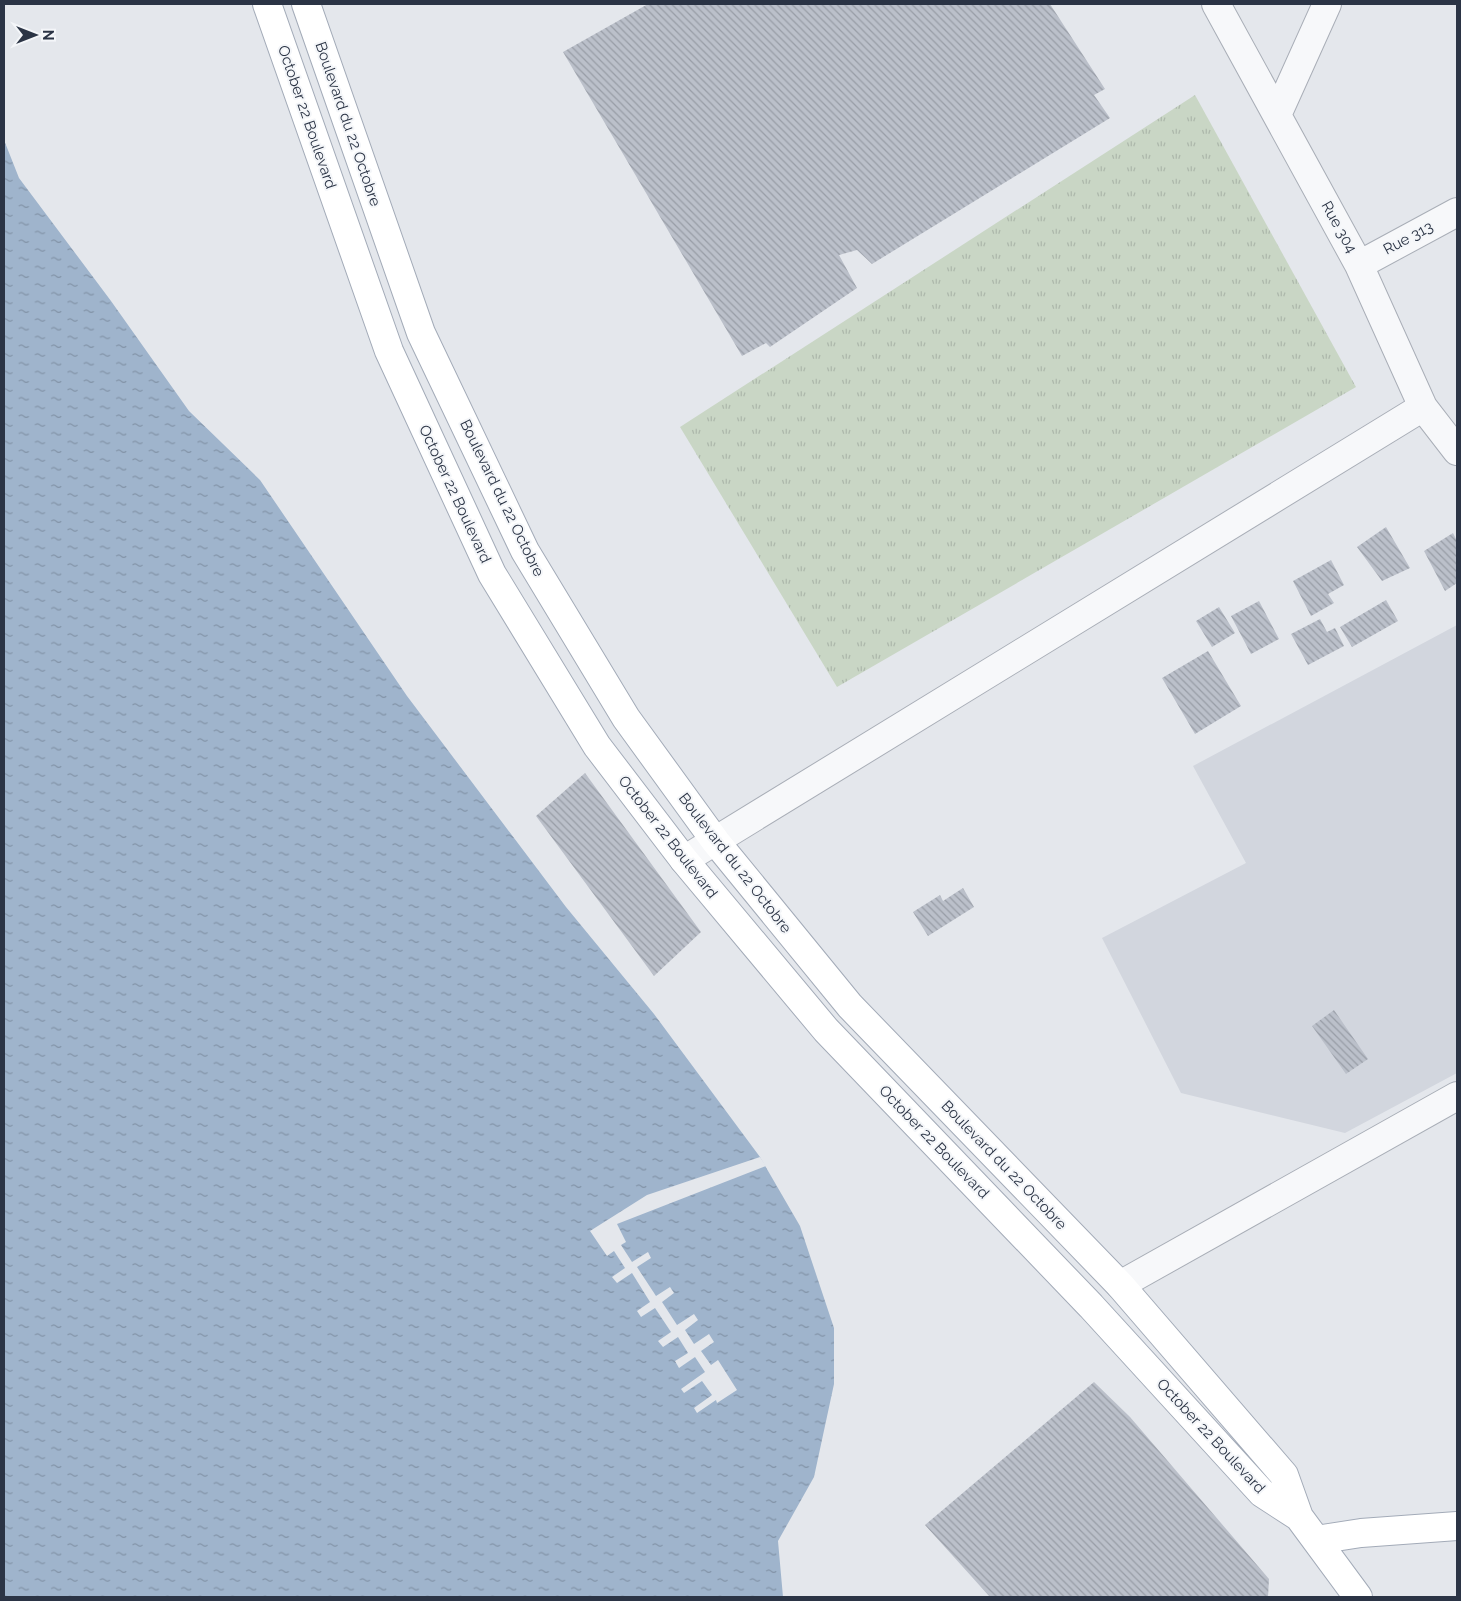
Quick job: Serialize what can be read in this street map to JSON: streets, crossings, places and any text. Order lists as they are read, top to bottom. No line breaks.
{"streets":{"main road":["October 22 Boulevard","Boulevard du 22 Octobre"],"street":["Rue 304","Rue 313"]},"crossings":[["October 22 Boulevard","Boulevard du 22 Octobre"],["Rue 304","Rue 313"]],"north":"right"}
